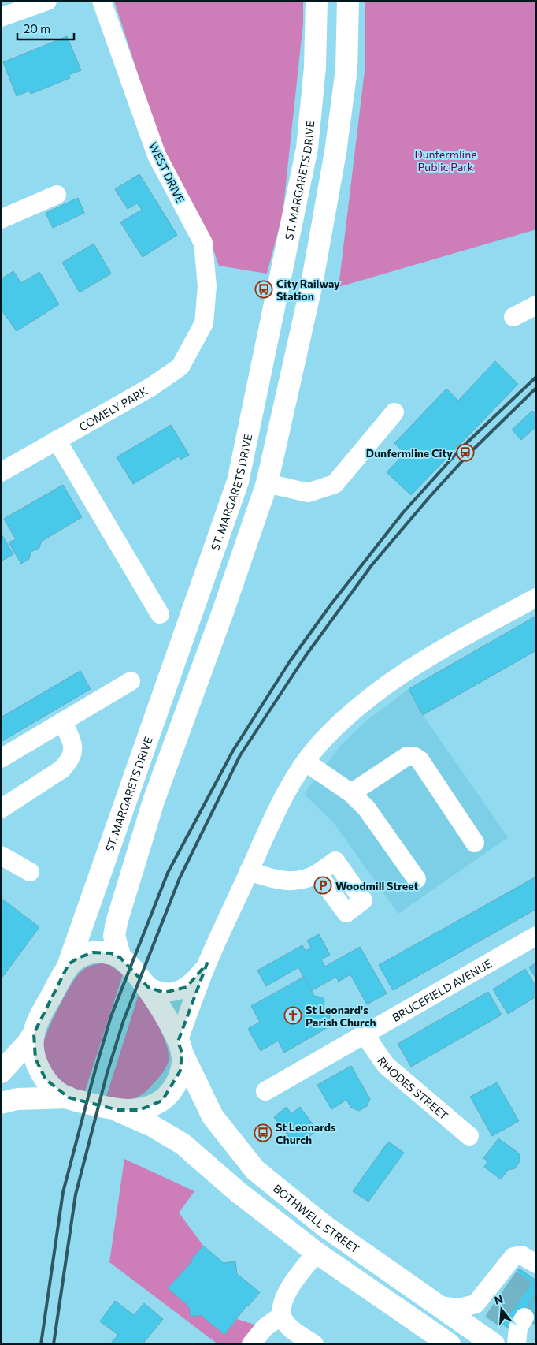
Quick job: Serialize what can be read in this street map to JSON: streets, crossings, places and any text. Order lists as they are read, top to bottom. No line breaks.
{"streets":{"main road":["ST. MARGARETS DRIVE","BOTHWELL STREET"],"street":["WEST DRIVE","COMELY PARK","BRUCEFIELD AVENUE","RHODES STREET"]},"crossings":[["WEST DRIVE","COMELY PARK"],["BRUCEFIELD AVENUE","RHODES STREET"]],"parks":["Dunfermline Public Park"],"places":{"bus stop":["City Railway Station","St Leonards Church"],"station":["Dunfermline City"],"parking":["Woodmill Street"],"church":["St Leonard's Parish Church"]},"scale_bar":"20 m","north":"top"}
